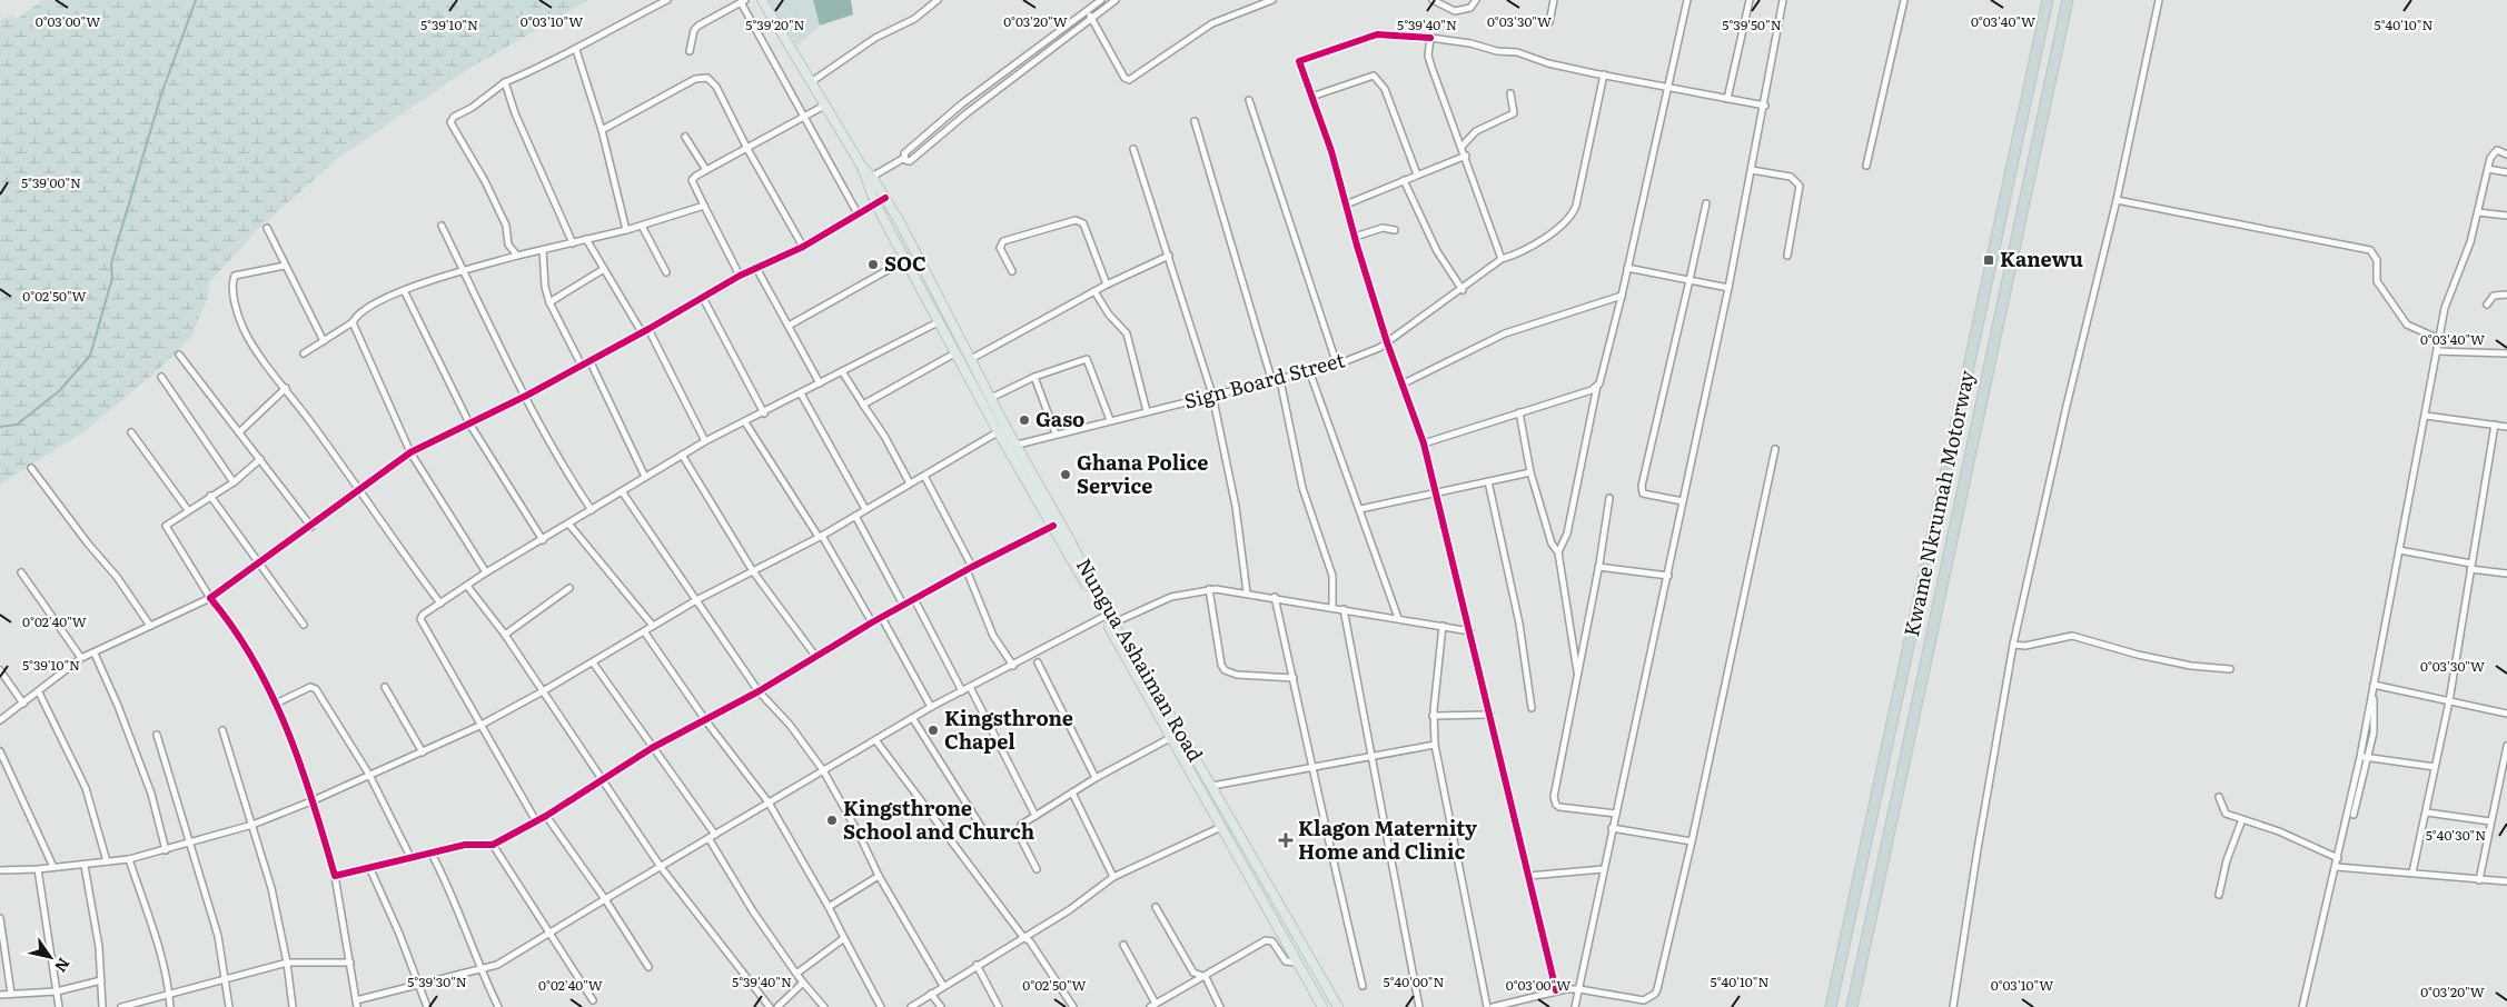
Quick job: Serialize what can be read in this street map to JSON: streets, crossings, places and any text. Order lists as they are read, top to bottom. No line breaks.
{"streets":{"highway":["Kwame Nkrumah Motorway"],"main road":["Nungua Ashaiman Road"],"street":["Sign Board Street"]},"crossings":[["Sign Board Street","Nungua Ashaiman Road"]],"places":{"transit":["Kanewu"],"other":["SOC","Gaso","Ghana Police Service","Kingsthrone Chapel","Kingsthrone School and Church"],"health":["Klagon Maternity Home and Clinic"]},"north":"bottom right","coordinates":["0°03'00\"W","0°03'10\"W","0°03'30\"W","0°03'20\"W","0°03'40\"W","5°39'10\"N","5°39'20\"N","5°39'40\"N","5°39'50\"N","5°40'10\"N","5°39'00\"N","0°02'50\"W","0°02'40\"W","5°40'30\"N","5°39'30\"N","5°40'00\"N"]}
